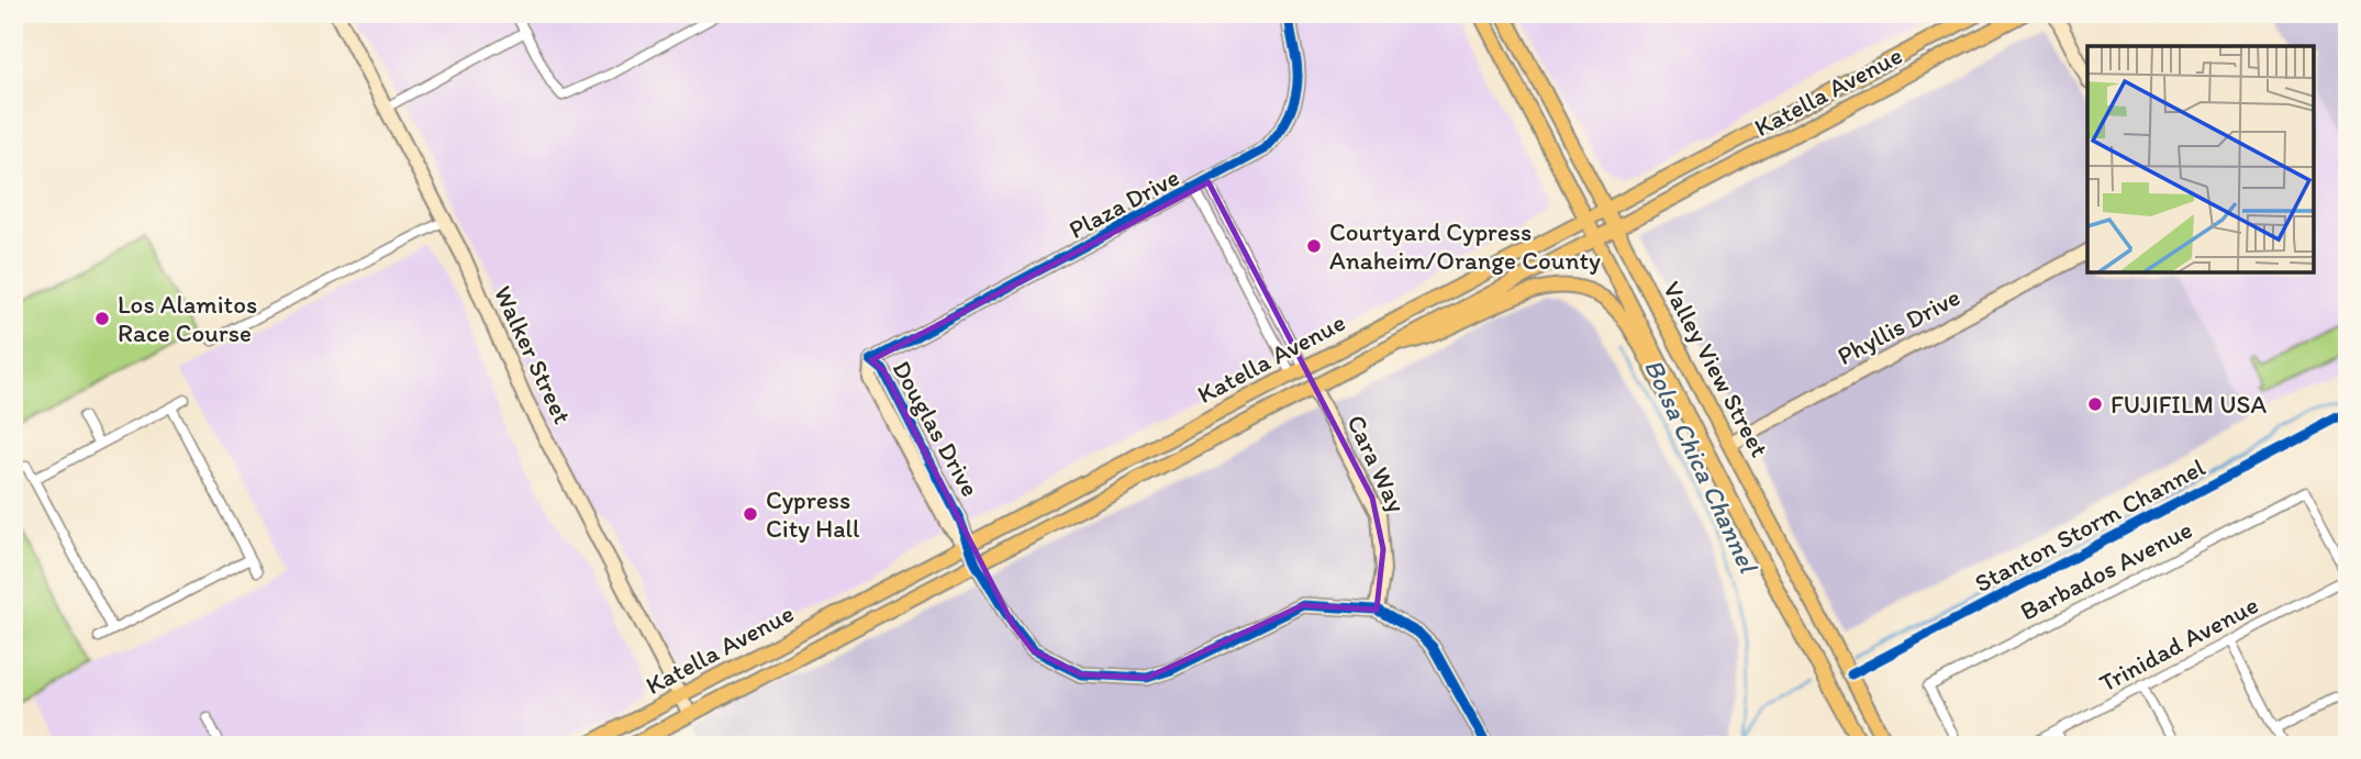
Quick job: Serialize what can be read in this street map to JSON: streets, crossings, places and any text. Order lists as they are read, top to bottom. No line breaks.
{"streets":{"main road":["Katella Avenue","Valley View Street"],"street":["Plaza Drive","Phyllis Drive","Walker Street","Douglas Drive","Cara Way","Barbados Avenue","Trinidad Avenue"],"cycle path":["Stanton Storm Channel"]},"crossings":[["Katella Avenue","Walker Street"],["Katella Avenue","Valley View Street"],["Katella Avenue","Douglas Drive"],["Katella Avenue","Cara Way"],["Plaza Drive","Douglas Drive"],["Phyllis Drive","Valley View Street"],["Douglas Drive","Cara Way"],["Barbados Avenue","Trinidad Avenue"]],"water":["Bolsa Chica Channel"],"places":["Courtyard Cypress Anaheim/Orange County","Los Alamitos Race Course","FUJIFILM USA","Cypress City Hall"]}
